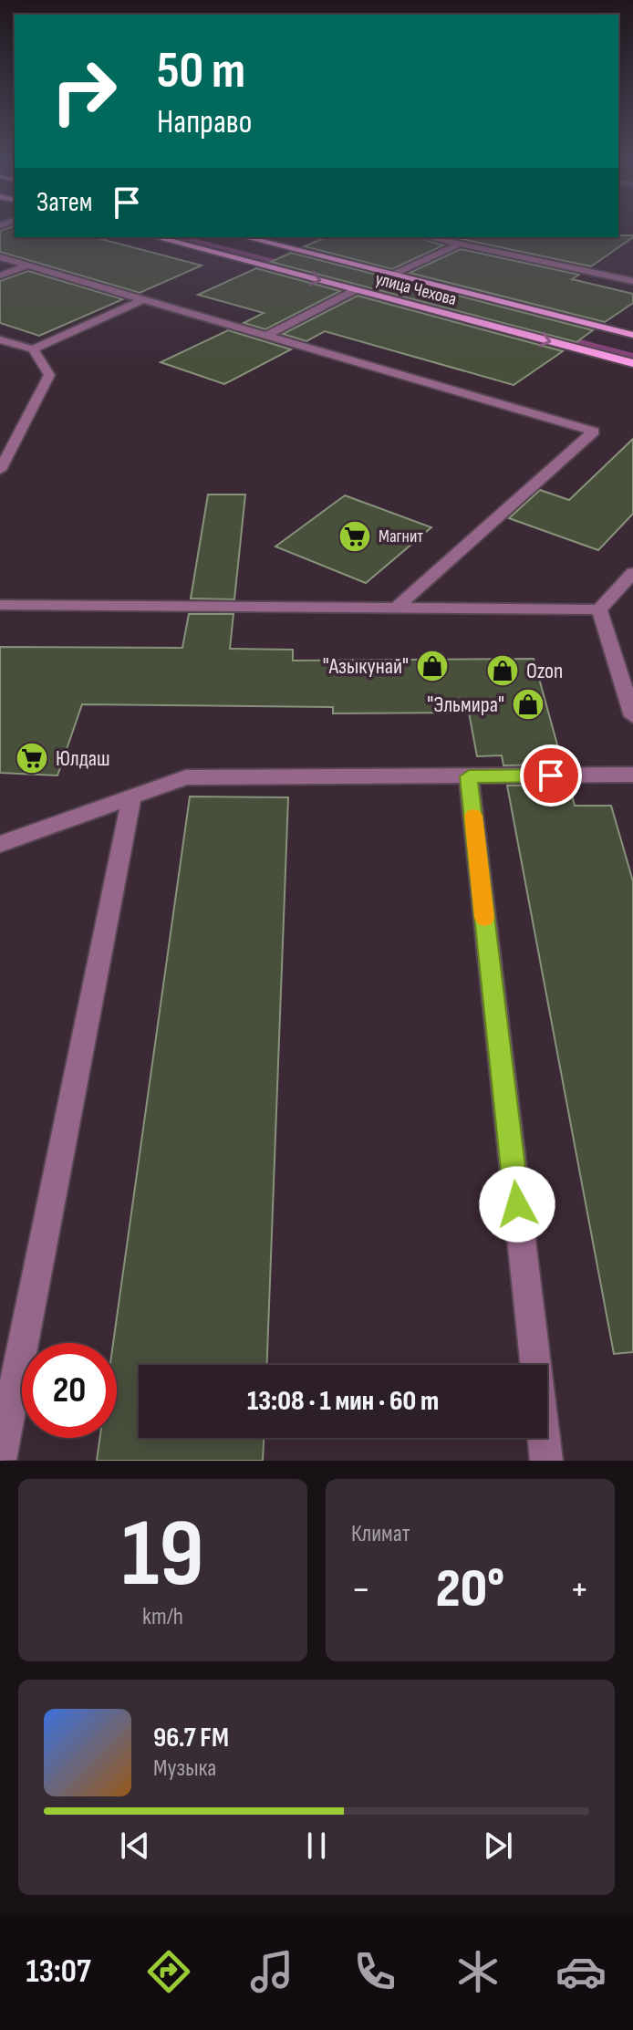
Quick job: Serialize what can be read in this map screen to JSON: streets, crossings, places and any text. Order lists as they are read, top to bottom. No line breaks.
{"streets":{"main road":["улица Чехова"]},"places":{"supermarket":["Магнит","Юлдаш"],"shop":["\"Азыкунай\"","Ozon","\"Эльмира\""]},"page":{"turn":["50 m","Направо"],"then":"Затем","limit":"20","trip":"13:08 · 1 мин · 60 m","tile":[["19","km/h"],"Климат"],"heat":["−","20°","+"],"song":["96.7 FM","Музыка"],"tabs":"13:07"}}
